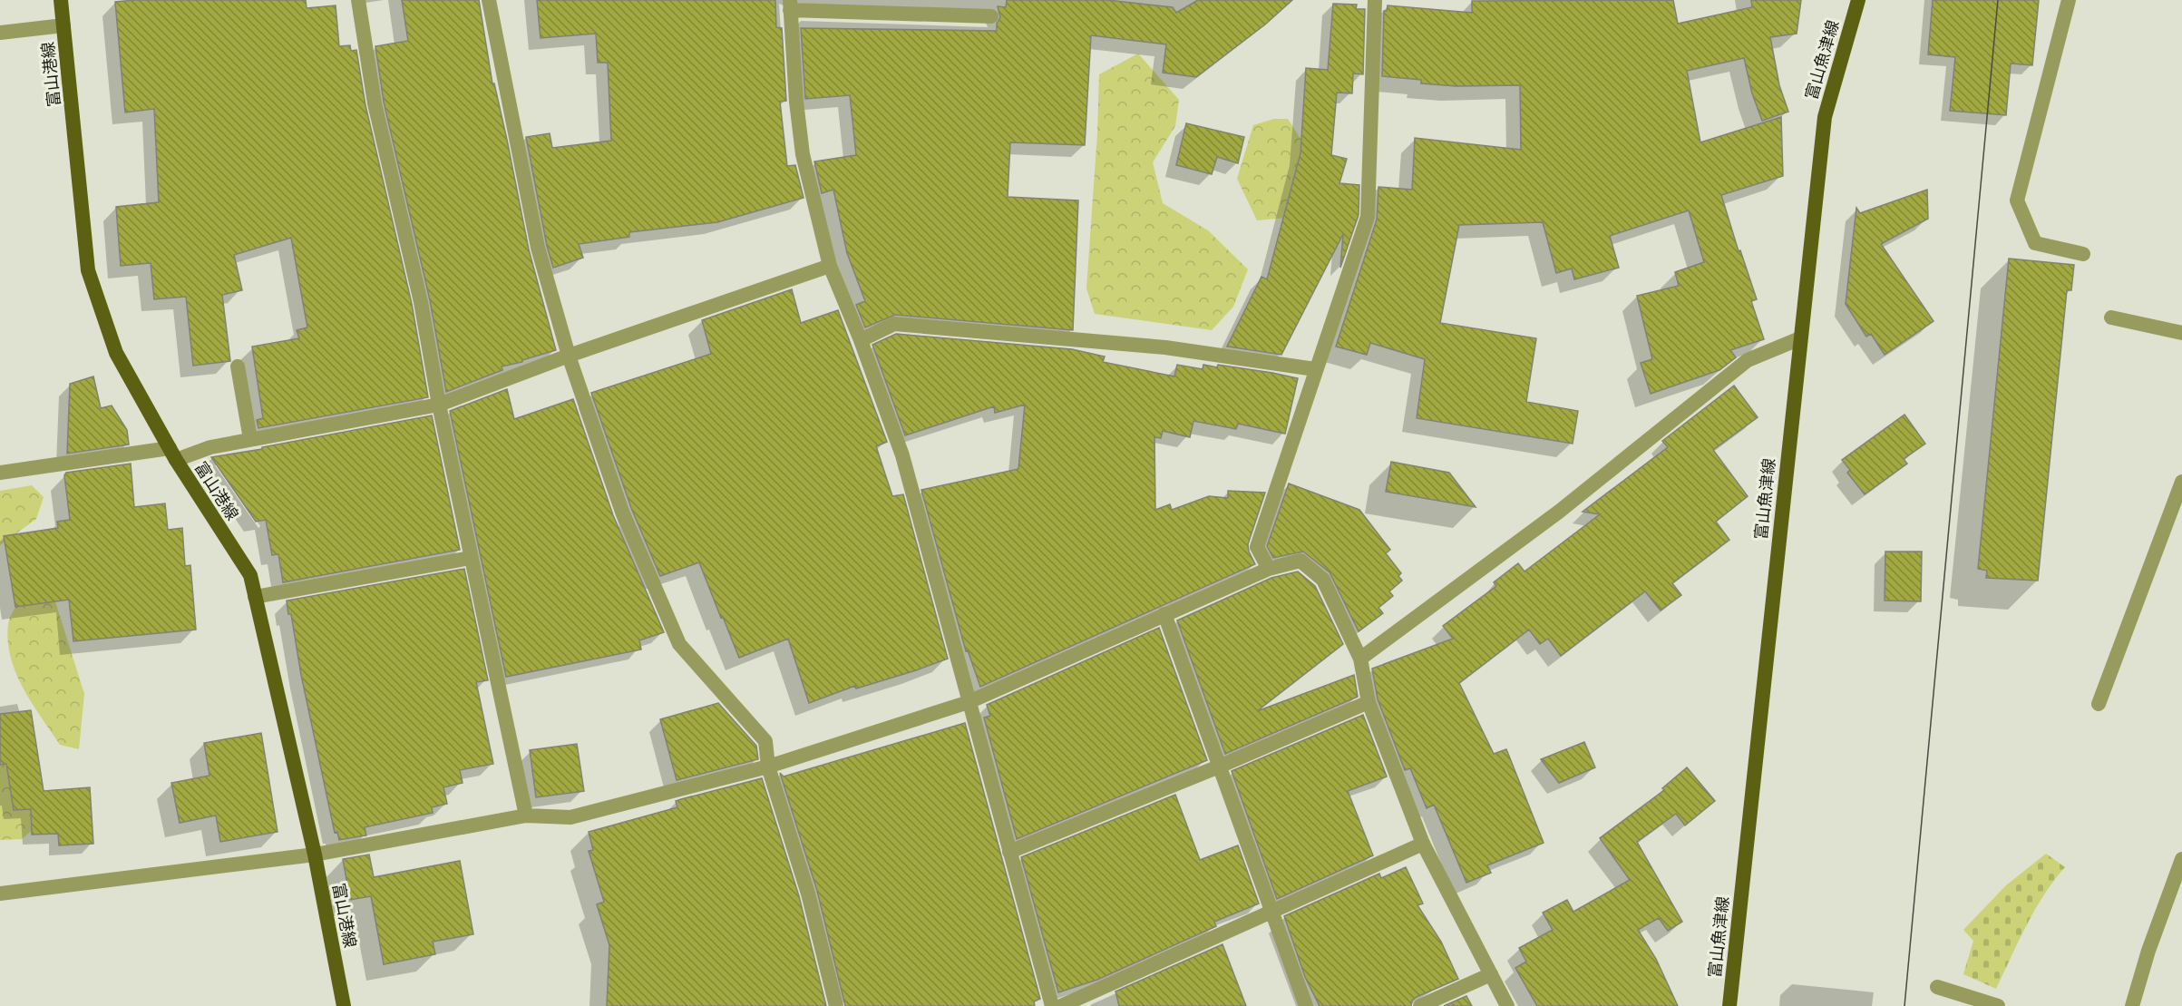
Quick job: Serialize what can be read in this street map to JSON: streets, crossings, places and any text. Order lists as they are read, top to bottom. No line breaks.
{"streets":{"main road":["富山魚津線","富山港線"]}}
